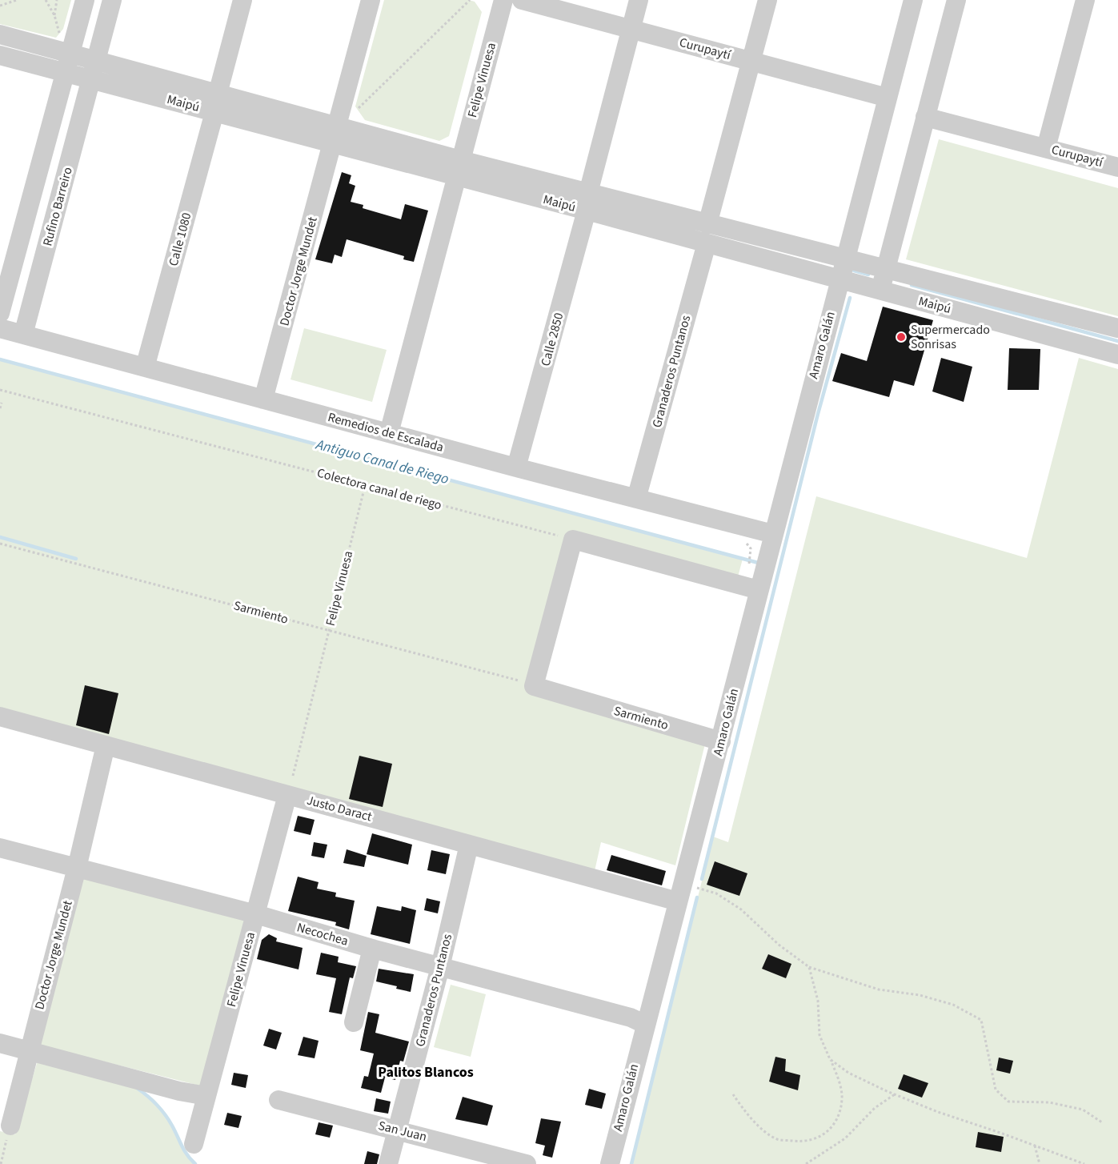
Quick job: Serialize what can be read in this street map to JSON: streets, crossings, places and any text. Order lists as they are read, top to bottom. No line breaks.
{"streets":{"street":["Curupaytí","Felipe Vinuesa","Maipú","Rufino Barreiro","Calle 1080","Doctor Jorge Mundet","Calle 2850","Amaro Galán","Granaderos Puntanos","Remedios de Escalada","Sarmiento","Justo Daract","Necochea","San Juan"],"path":["Colectora canal de riego"]},"crossings":[["Curupaytí","Calle 2850"],["Felipe Vinuesa","Maipú"],["Felipe Vinuesa","Remedios de Escalada"],["Felipe Vinuesa","Colectora canal de riego"],["Felipe Vinuesa","Sarmiento"],["Felipe Vinuesa","Justo Daract"],["Felipe Vinuesa","Necochea"],["Maipú","Rufino Barreiro"],["Maipú","Calle 1080"],["Maipú","Doctor Jorge Mundet"],["Maipú","Calle 2850"],["Maipú","Amaro Galán"],["Maipú","Granaderos Puntanos"],["Rufino Barreiro","Remedios de Escalada"],["Calle 1080","Remedios de Escalada"],["Doctor Jorge Mundet","Remedios de Escalada"],["Doctor Jorge Mundet","Justo Daract"],["Doctor Jorge Mundet","Necochea"],["Calle 2850","Remedios de Escalada"],["Amaro Galán","Remedios de Escalada"],["Amaro Galán","Sarmiento"],["Amaro Galán","Justo Daract"],["Amaro Galán","Necochea"],["Granaderos Puntanos","Remedios de Escalada"],["Granaderos Puntanos","Justo Daract"],["Granaderos Puntanos","Necochea"],["Granaderos Puntanos","San Juan"]],"districts":["Palitos Blancos"],"water":["Antiguo Canal de Riego"],"places":["Supermercado Sonrisas"]}
